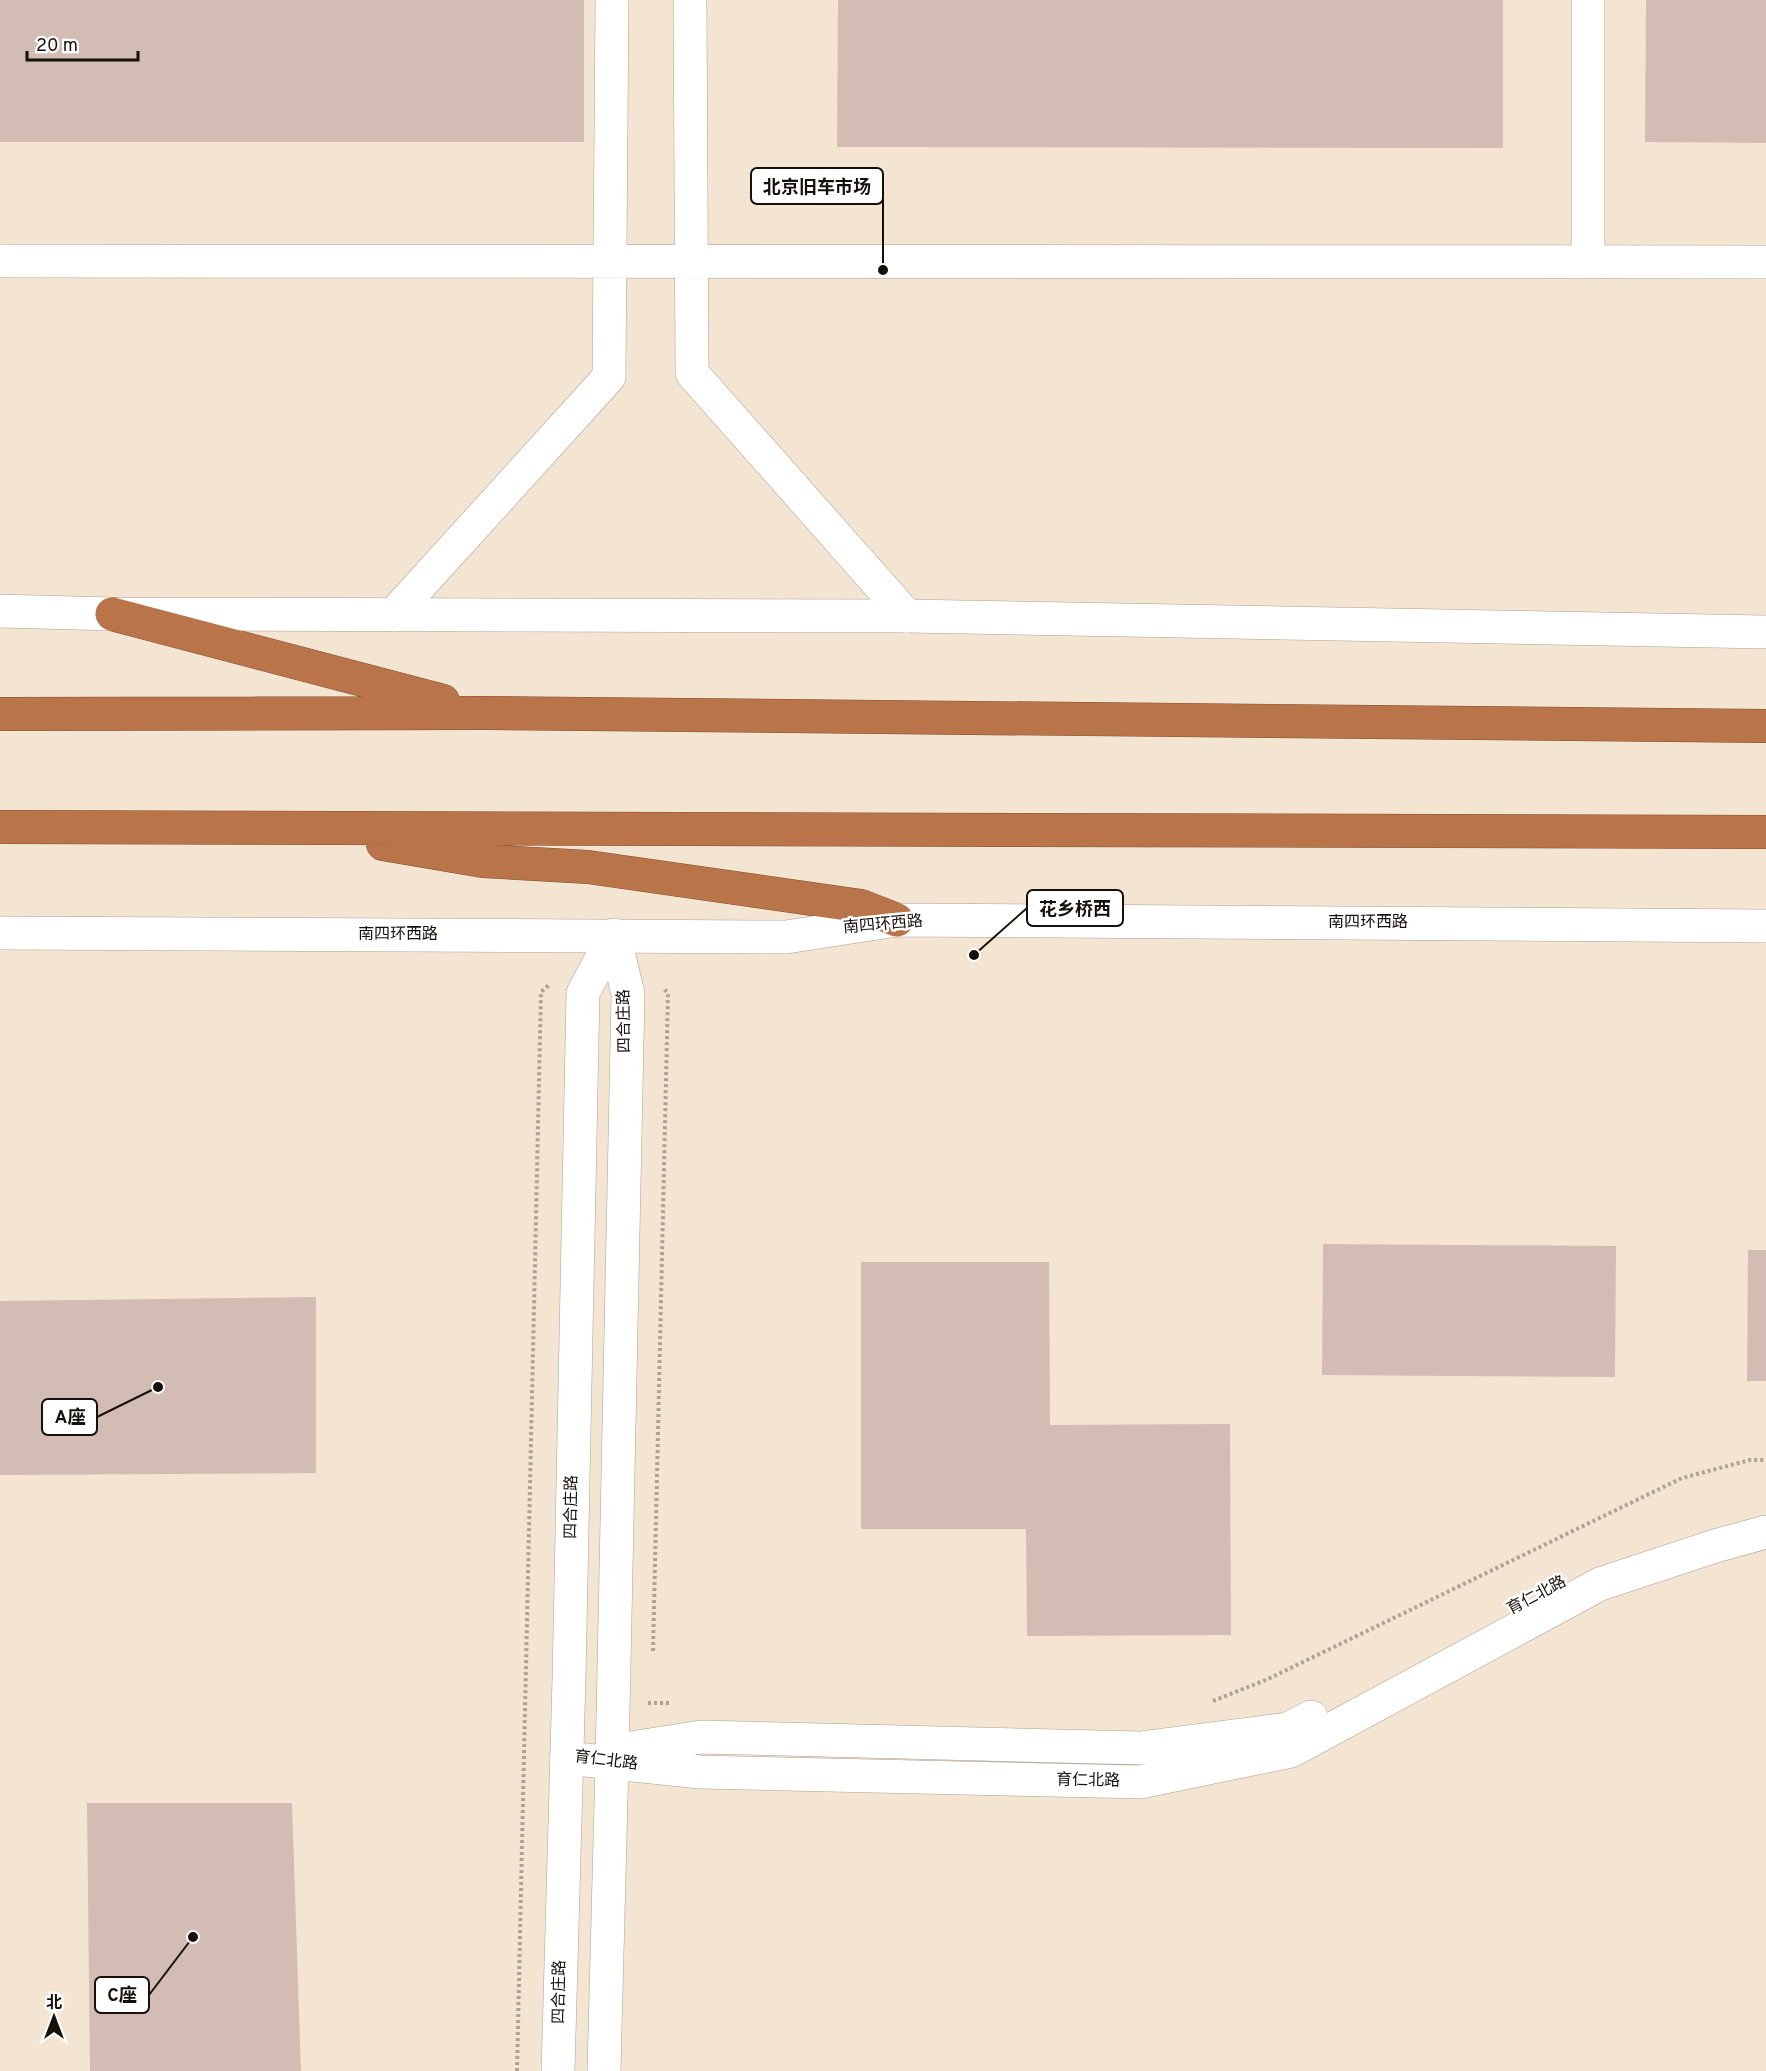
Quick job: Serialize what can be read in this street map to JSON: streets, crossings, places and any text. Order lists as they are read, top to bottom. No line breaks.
{"streets":{"street":["南四环西路","四合庄路","育仁北路"]},"crossings":[["南四环西路","四合庄路"],["四合庄路","育仁北路"]],"places":["北京旧车市场","花乡桥西","A座","C座"],"scale_bar":"20 m","north":"top"}
